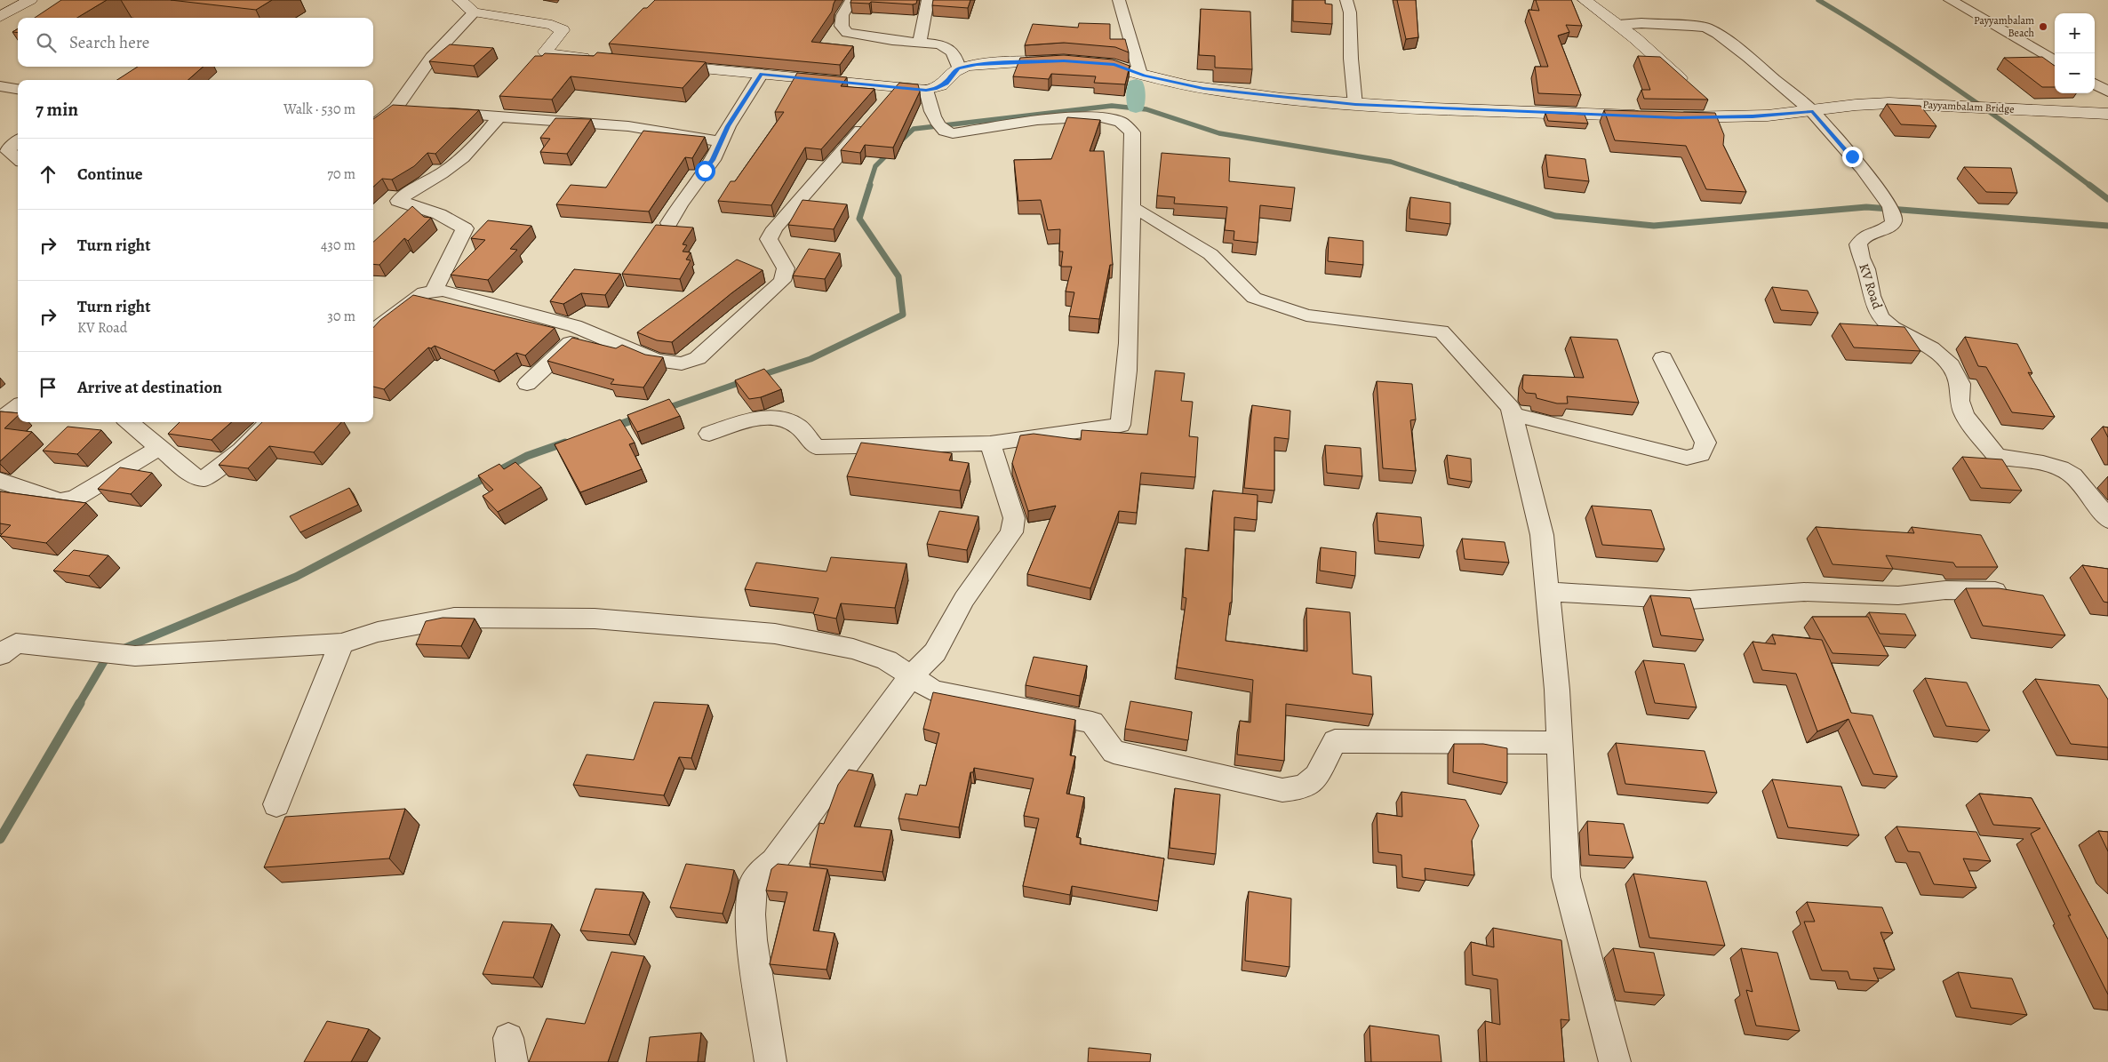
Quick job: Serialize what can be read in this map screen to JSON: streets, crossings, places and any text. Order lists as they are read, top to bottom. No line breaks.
{"streets":{"street":["Payyambalam Bridge","KV Road"]},"crossings":[["Payyambalam Bridge","KV Road"]],"places":["Payyambalam Beach"],"page":{"map_buttons":["+","−"],"search":"Search here","heading":["7 min","Walk · 530 m"],"list":[["Continue","70 m"],["Turn right","430 m"],["Turn right","KV Road","30 m"],"Arrive at destination"]}}
